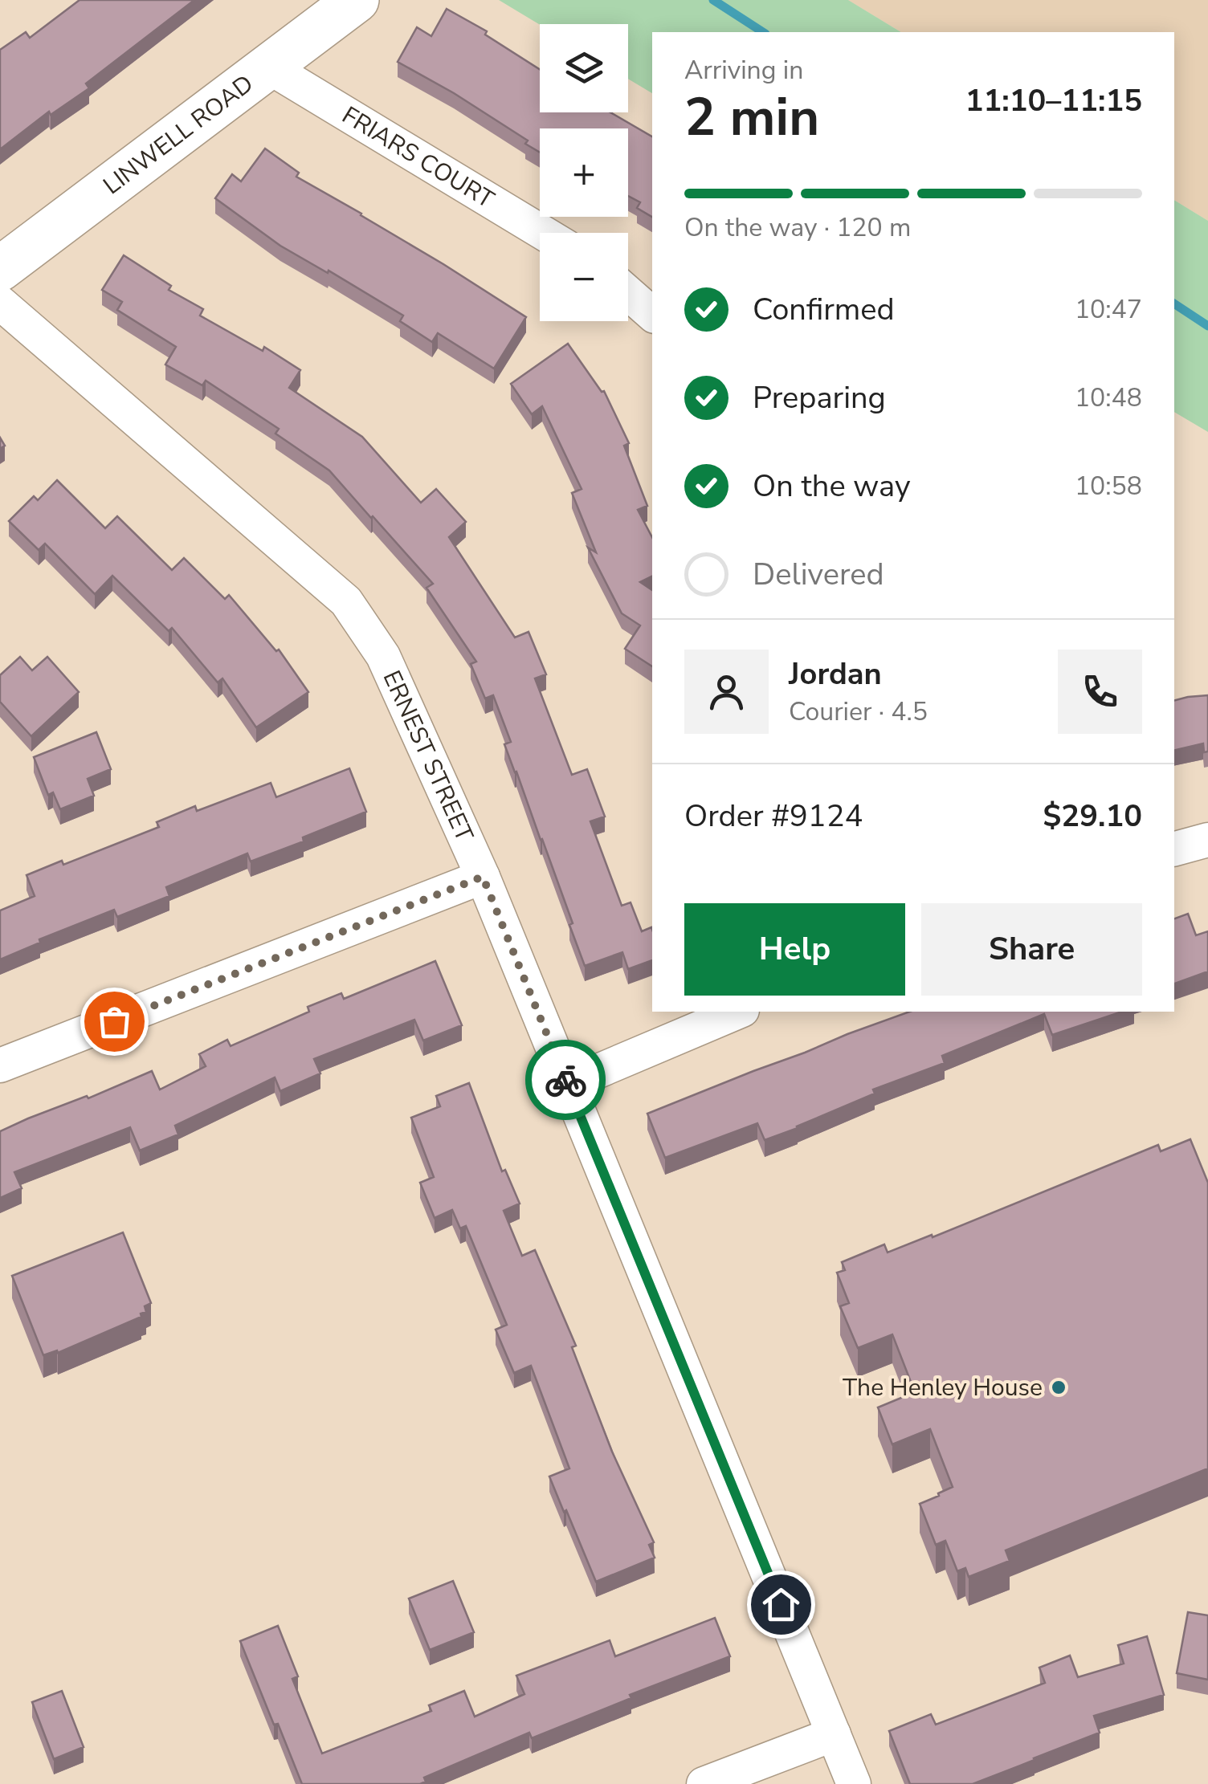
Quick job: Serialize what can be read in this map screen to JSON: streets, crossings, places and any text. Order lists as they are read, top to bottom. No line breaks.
{"streets":{"main road":["LINWELL ROAD"],"street":["FRIARS COURT","ERNEST STREET"]},"crossings":[["LINWELL ROAD","FRIARS COURT"]],"places":["The Henley House"],"page":{"map_buttons":["+","−"],"heading":["2 min","Arriving in","11:10–11:15"],"panel":["Jordan","Courier · 4.5","Order #9124","$29.10"],"bar":"On the way · 120 m","list":[["Confirmed","10:47"],["Preparing","10:48"],["On the way","10:58"],"Delivered"],"buttons":["Help","Share"]}}
